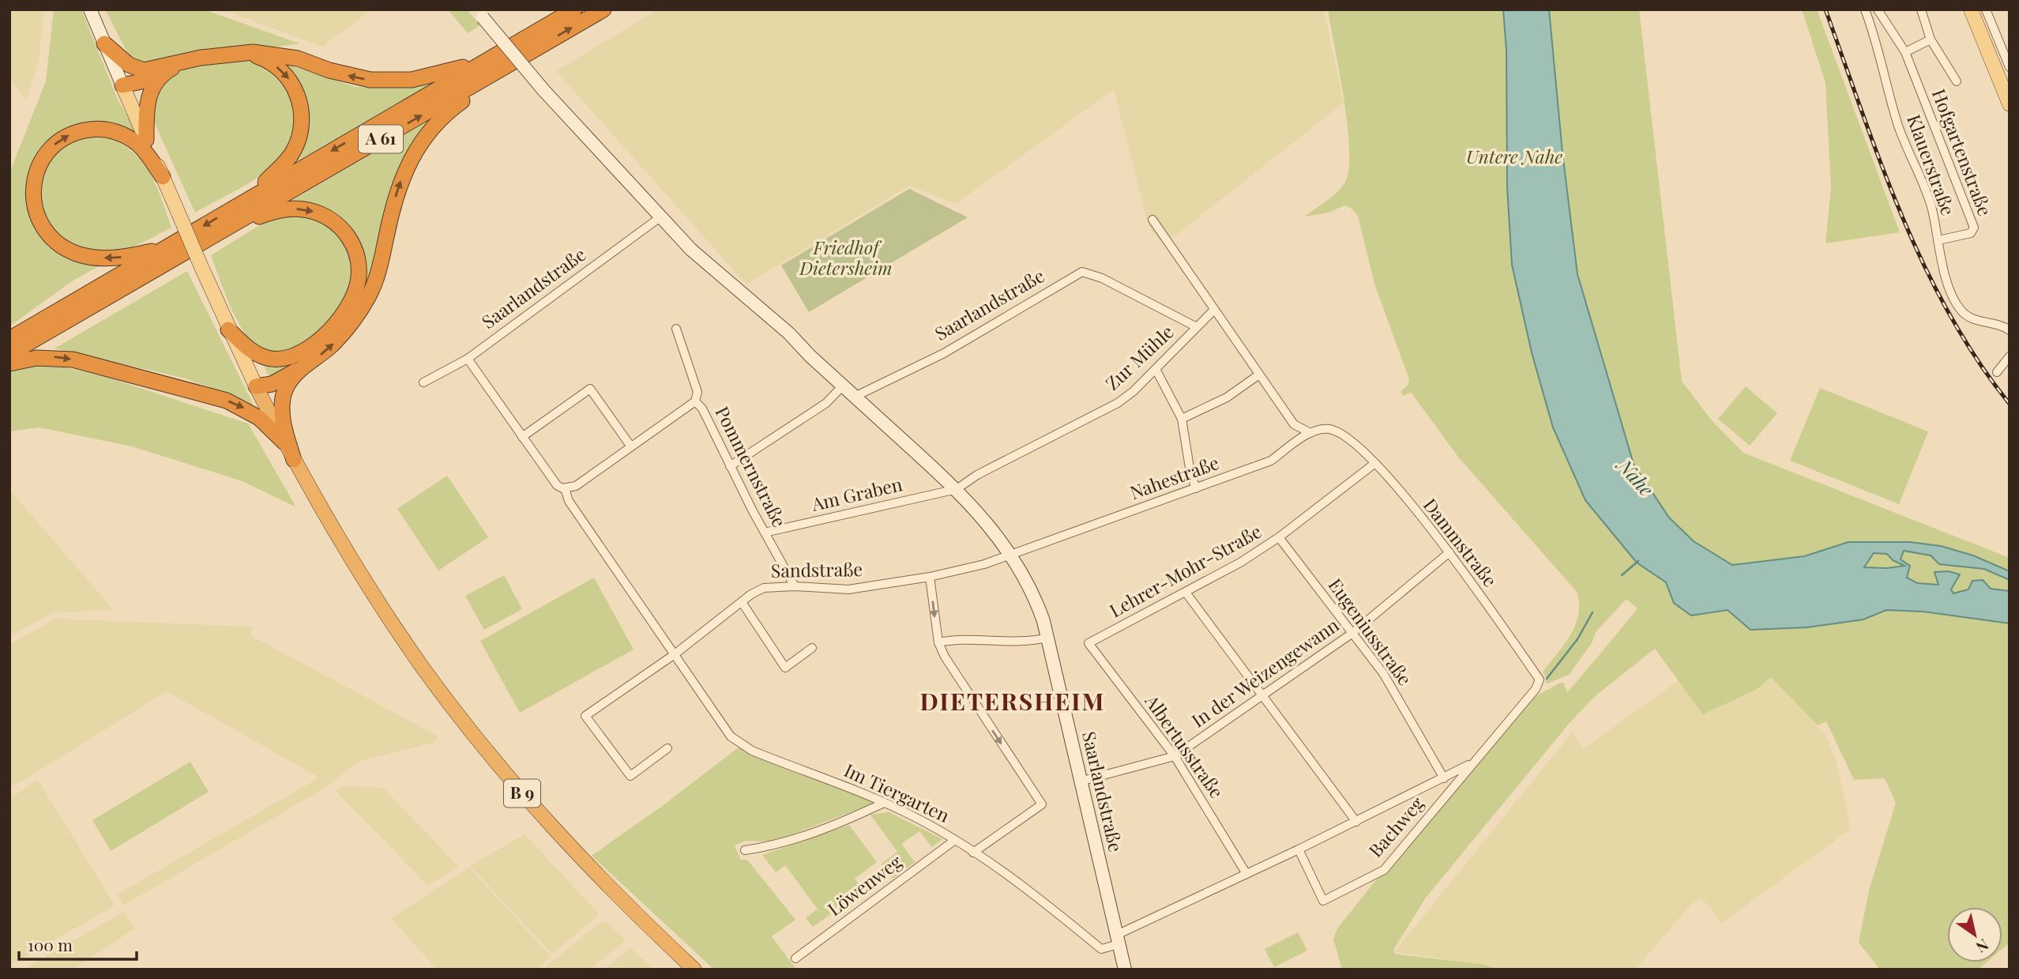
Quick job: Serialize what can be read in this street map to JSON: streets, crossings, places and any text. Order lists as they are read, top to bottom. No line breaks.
{"streets":{"highway":["A 61","B 9"],"main road":["Saarlandstraße"],"street":["Hofgartenstraße","Klauerstraße","Zur Mühle","Pommernstraße","Nahestraße","Am Graben","Dammstraße","Sandstraße","Lehrer-Mohr-Straße","Eugeniusstraße","In der Weizengewann","Albertusstraße","Im Tiergarten","Bachweg","Löwenweg"]},"crossings":[["Hofgartenstraße","Klauerstraße"],["Saarlandstraße","Zur Mühle"],["Saarlandstraße","Nahestraße"],["Saarlandstraße","Am Graben"],["Saarlandstraße","Sandstraße"],["Saarlandstraße","In der Weizengewann"],["Saarlandstraße","Im Tiergarten"],["Saarlandstraße","Bachweg"],["Zur Mühle","Am Graben"],["Pommernstraße","Am Graben"],["Pommernstraße","Sandstraße"],["Nahestraße","Dammstraße"],["Nahestraße","Sandstraße"],["Dammstraße","Lehrer-Mohr-Straße"],["Dammstraße","In der Weizengewann"],["Dammstraße","Bachweg"],["Sandstraße","Im Tiergarten"],["Lehrer-Mohr-Straße","Eugeniusstraße"],["Lehrer-Mohr-Straße","Albertusstraße"],["Eugeniusstraße","In der Weizengewann"],["Eugeniusstraße","Bachweg"],["In der Weizengewann","Albertusstraße"],["Albertusstraße","Bachweg"],["Im Tiergarten","Bachweg"],["Im Tiergarten","Löwenweg"]],"districts":["DIETERSHEIM"],"water":["Nahe"],"parks":["Untere Nahe","Friedhof Dietersheim"],"scale_bar":"100 m","north":"bottom right"}
